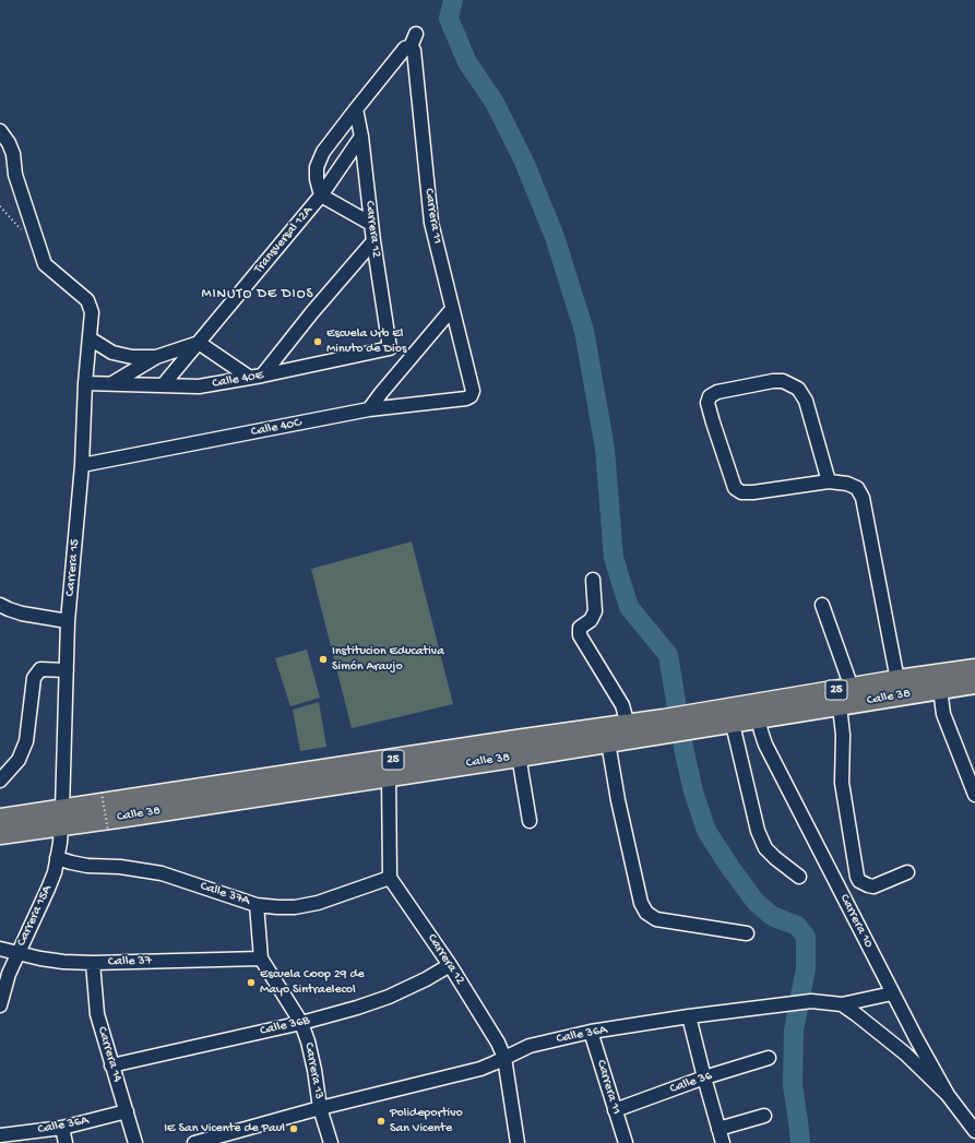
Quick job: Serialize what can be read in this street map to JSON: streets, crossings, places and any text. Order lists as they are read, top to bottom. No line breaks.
{"streets":{"highway":["25","Calle 38"],"street":["Carrera 11","Carrera 12","Transversal 12A","Calle 40E","Calle 40C","Carrera 15","Calle 37A","Carrera 15A","Carrera 10","Calle 37","Calle 36B","Calle 36A","Carrera 14","Carrera 13","Calle 36"]},"crossings":[["Carrera 11","Transversal 12A"],["Carrera 11","Calle 40C"],["Carrera 11","Calle 36A"],["Carrera 11","Calle 36"],["Carrera 12","Transversal 12A"],["Carrera 12","Calle 40E"],["Carrera 12","Calle 37A"],["Carrera 12","Calle 36B"],["Carrera 12","Calle 36A"],["Transversal 12A","Calle 40E"],["Calle 40E","Carrera 15"],["Calle 40C","Carrera 15"],["Carrera 15","Calle 38"],["Carrera 15","Carrera 15A"],["Calle 38","Carrera 15A"],["Calle 38","Carrera 10"],["Calle 37A","Carrera 15A"],["Calle 37A","Carrera 13"],["Carrera 15A","Calle 37"],["Carrera 10","Calle 36A"],["Calle 37","Carrera 14"],["Calle 37","Carrera 13"],["Calle 36B","Carrera 14"],["Calle 36B","Carrera 13"],["Calle 36A","Carrera 14"],["Calle 36A","Carrera 13"]],"districts":["MINUTO DE DIOS"],"places":["Escuela Urb El Minuto de Dios","Institucion Educativa Simón Araujo","Escuela Coop 29 de Mayo Sintraelecol","Polideportivo San Vicente","IE San Vicente de Paul"]}
